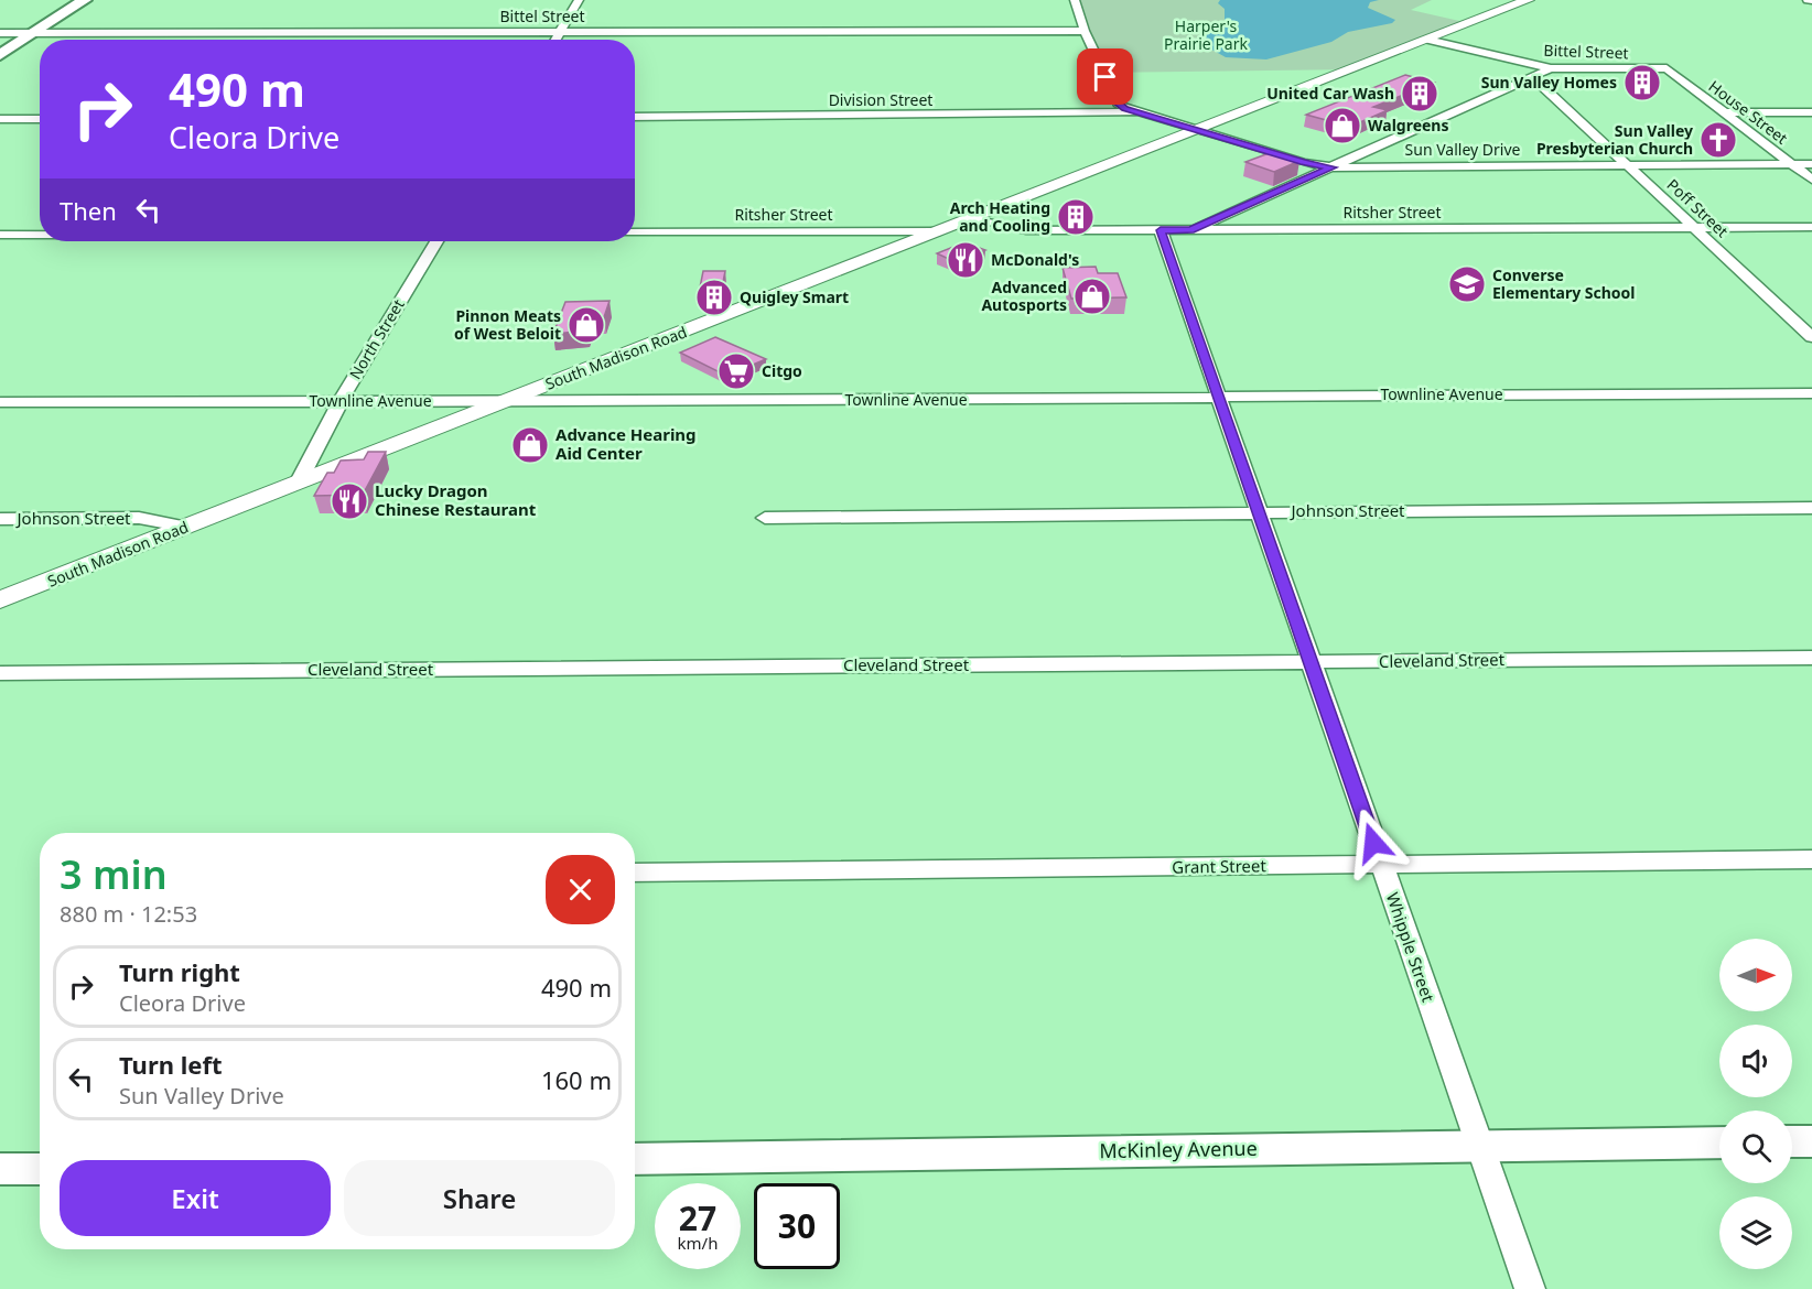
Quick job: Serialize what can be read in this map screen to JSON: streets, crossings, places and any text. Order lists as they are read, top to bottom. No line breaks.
{"streets":{"main road":["South Madison Road"],"street":["Bittel Street","Division Street","House Street","Sun Valley Drive","Poff Street","Ritsher Street","North Street","Townline Avenue","Johnson Street","Cleveland Street","Grant Street","Whipple Street","McKinley Avenue"]},"crossings":[["Bittel Street","House Street"],["Bittel Street","South Madison Road"],["House Street","Sun Valley Drive"],["Sun Valley Drive","Poff Street"],["Sun Valley Drive","South Madison Road"],["Poff Street","Ritsher Street"],["Ritsher Street","South Madison Road"],["Ritsher Street","Whipple Street"],["North Street","South Madison Road"],["North Street","Townline Avenue"],["South Madison Road","Townline Avenue"],["South Madison Road","Johnson Street"],["Townline Avenue","Whipple Street"],["Johnson Street","Whipple Street"],["Cleveland Street","Whipple Street"],["Grant Street","Whipple Street"],["Whipple Street","McKinley Avenue"]],"parks":["Harper's Prairie Park"],"places":{"building":["Sun Valley Homes","United Car Wash","Arch Heating and Cooling","Quigley Smart"],"shop":["Walgreens","Advanced Autosports","Pinnon Meats of West Beloit","Advance Hearing Aid Center"],"church":["Sun Valley Presbyterian Church"],"restaurant":["McDonald's","Lucky Dragon Chinese Restaurant"],"school or university":["Converse Elementary School"],"supermarket":["Citgo"]},"north":"right","page":{"turn":["490 m","Cleora Drive"],"then":"Then","heading":["3 min","880 m · 12:53"],"list":[{"name":"Turn right","note":"Cleora Drive","value":"490 m"},{"name":"Turn left","note":"Sun Valley Drive","value":"160 m"}],"buttons":["Exit","Share"],"speed":"27 km/h","limit":"30"}}
